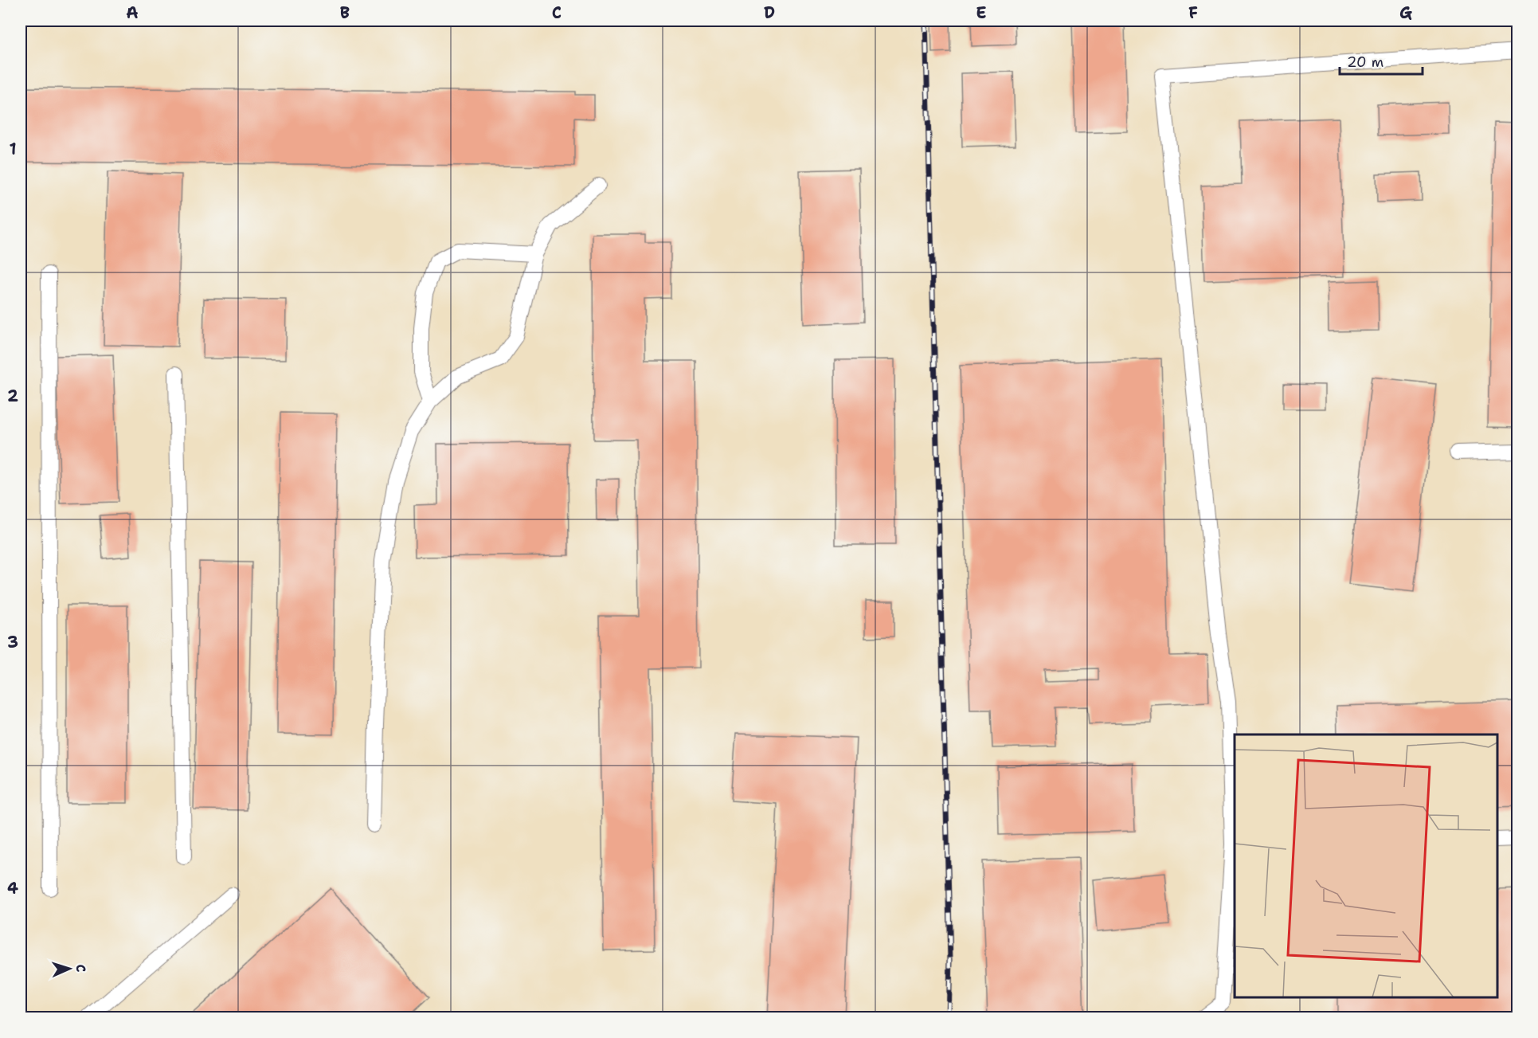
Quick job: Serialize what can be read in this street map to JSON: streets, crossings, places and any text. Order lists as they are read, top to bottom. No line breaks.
{"scale_bar":"20 m","north":"right","grid":{"columns":["A","B","C","D","E","F","G"],"rows":["1","2","3","4"]}}
